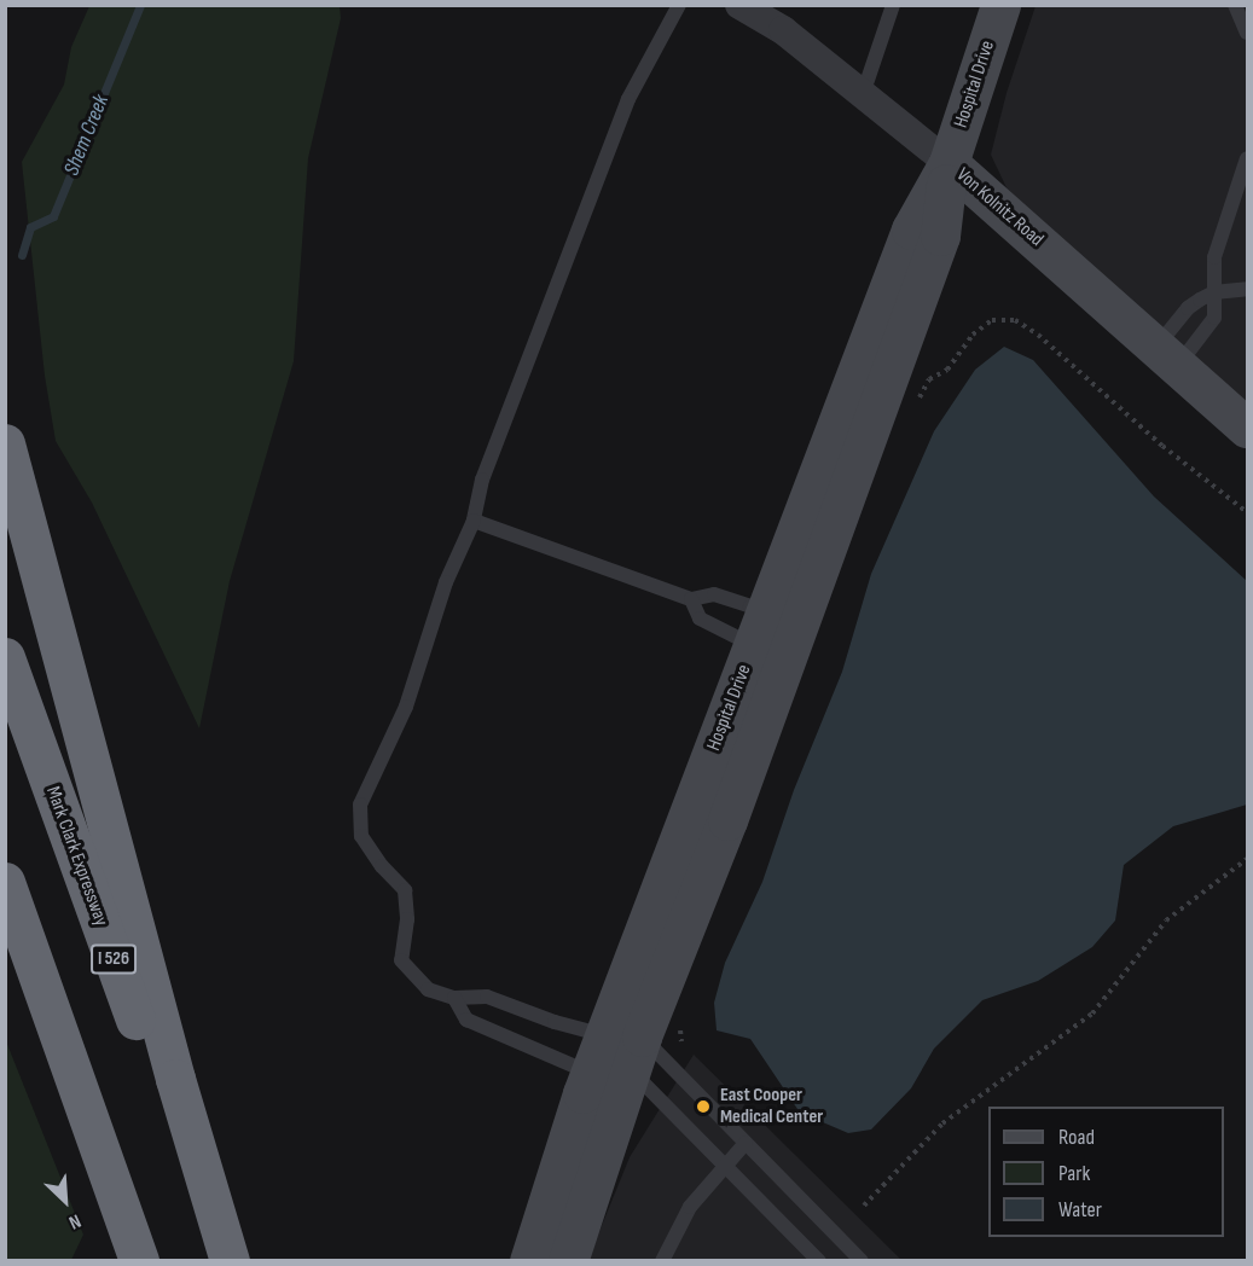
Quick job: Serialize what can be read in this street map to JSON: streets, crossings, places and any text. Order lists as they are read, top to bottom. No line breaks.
{"streets":{"highway":["Mark Clark Expressway","I 526"],"street":["Hospital Drive","Von Kolnitz Road"]},"crossings":[["Hospital Drive","Von Kolnitz Road"]],"water":["Shem Creek"],"places":["East Cooper Medical Center"],"legend":["Road","Park","Water"],"north":"bottom right"}
